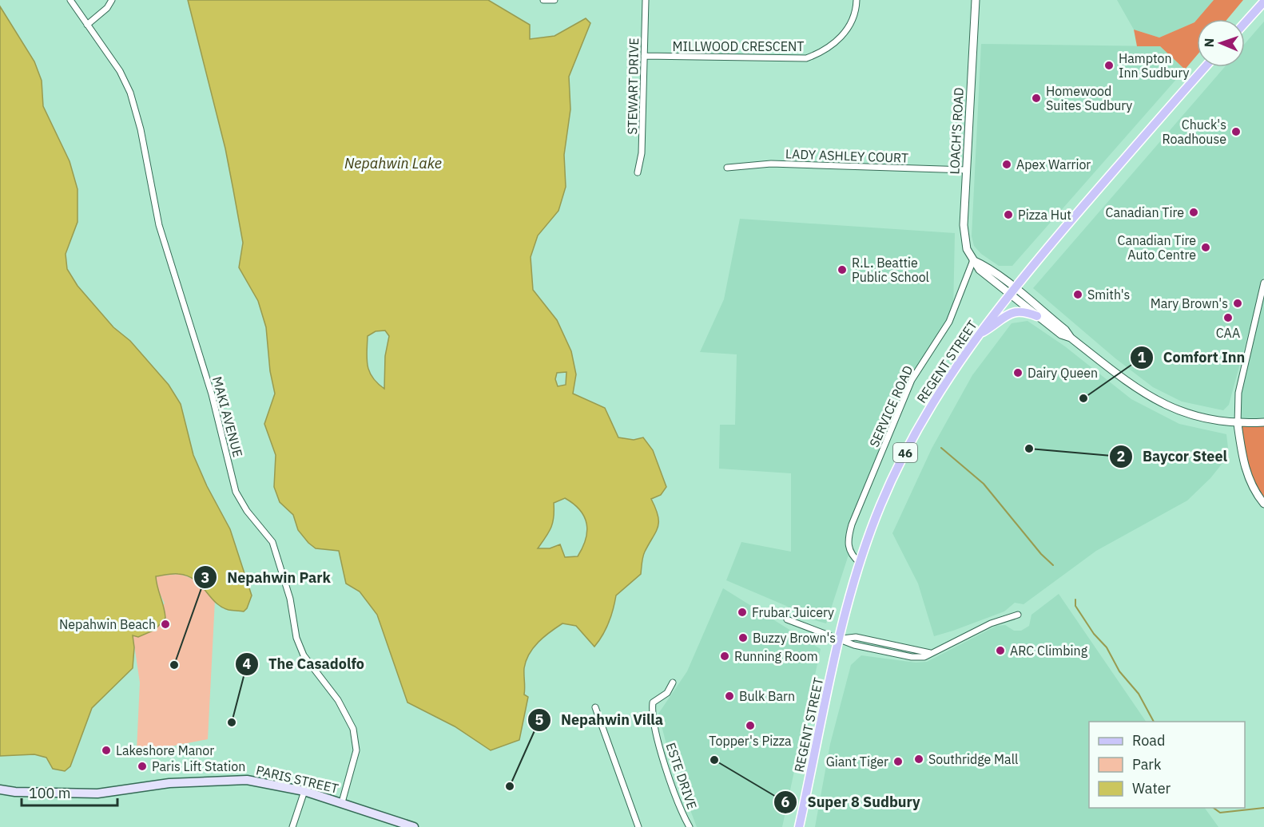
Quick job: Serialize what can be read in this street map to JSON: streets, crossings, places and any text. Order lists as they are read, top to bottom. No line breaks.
{"streets":{"main road":["REGENT STREET","46","PARIS STREET"],"street":["MILLWOOD CRESCENT","STEWART DRIVE","LOACH'S ROAD","LADY ASHLEY COURT","SERVICE ROAD","MAKI AVENUE","ESTE DRIVE"]},"crossings":[["MILLWOOD CRESCENT","STEWART DRIVE"],["LOACH'S ROAD","LADY ASHLEY COURT"],["LOACH'S ROAD","SERVICE ROAD"],["REGENT STREET","SERVICE ROAD"],["MAKI AVENUE","PARIS STREET"]],"water":["Nepahwin Lake"],"places":["Hampton Inn Sudbury","Homewood Suites Sudbury","Chuck's Roadhouse","Apex Warrior","Canadian Tire","Pizza Hut","Canadian Tire Auto Centre","R.L. Beattie Public School","Smith's","Mary Brown's","CAA","Dairy Queen","Comfort Inn","Baycor Steel","Frubar Juicery","Nepahwin Beach","Buzzy Brown's","ARC Climbing","Running Room","Nepahwin Park","Bulk Barn","The Casadolfo","Topper's Pizza","Lakeshore Manor","Southridge Mall","Super 8 Sudbury","Giant Tiger","Paris Lift Station","Nepahwin Villa"],"legend":["Road","Park","Water"],"scale_bar":"100 m","north":"left"}
